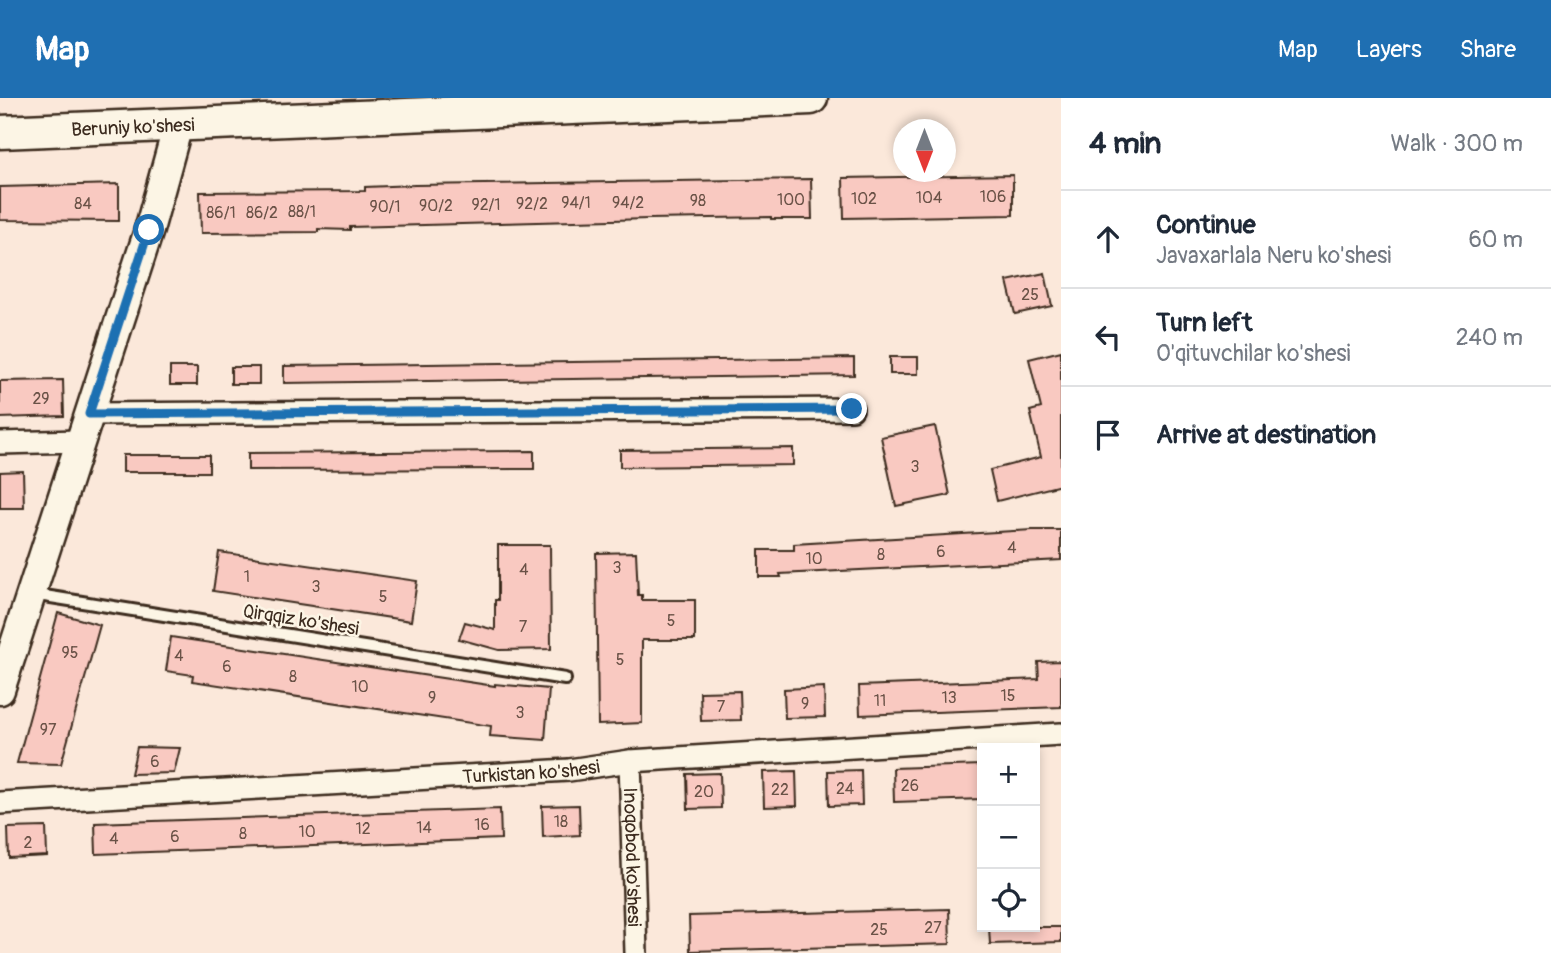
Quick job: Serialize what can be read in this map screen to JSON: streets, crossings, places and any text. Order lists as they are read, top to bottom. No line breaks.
{"streets":{"main road":["Beruniy ko'shesi"],"street":["Turkistan ko'shesi","Inoqobod ko'shesi"],"lane":["Qirqqiz ko'shesi"]},"crossings":[["Turkistan ko'shesi","Inoqobod ko'shesi"]],"house_numbers":["106","104","102","100","98","94/1","94/2","84","92/2","92/1","90/2","90/1","88/1","86/1","86/2","25","29","3","4","6","8","10","3","4","1","3","5","5","7","95","4","5","6","8","10","15","9","13","11","9","7","3","97","6","26","24","22","20","18","16","14","12","10","8","6","4","2","27","25"],"north":"bottom","page":{"header":"Map","nav":["Map","Layers","Share"],"heading":["4 min","Walk · 300 m"],"list":[["Continue","Javaxarlala Neru ko'shesi","60 m"],["Turn left","O'qituvchilar ko'shesi","240 m"],"Arrive at destination"],"map_buttons":["+","−"]}}
